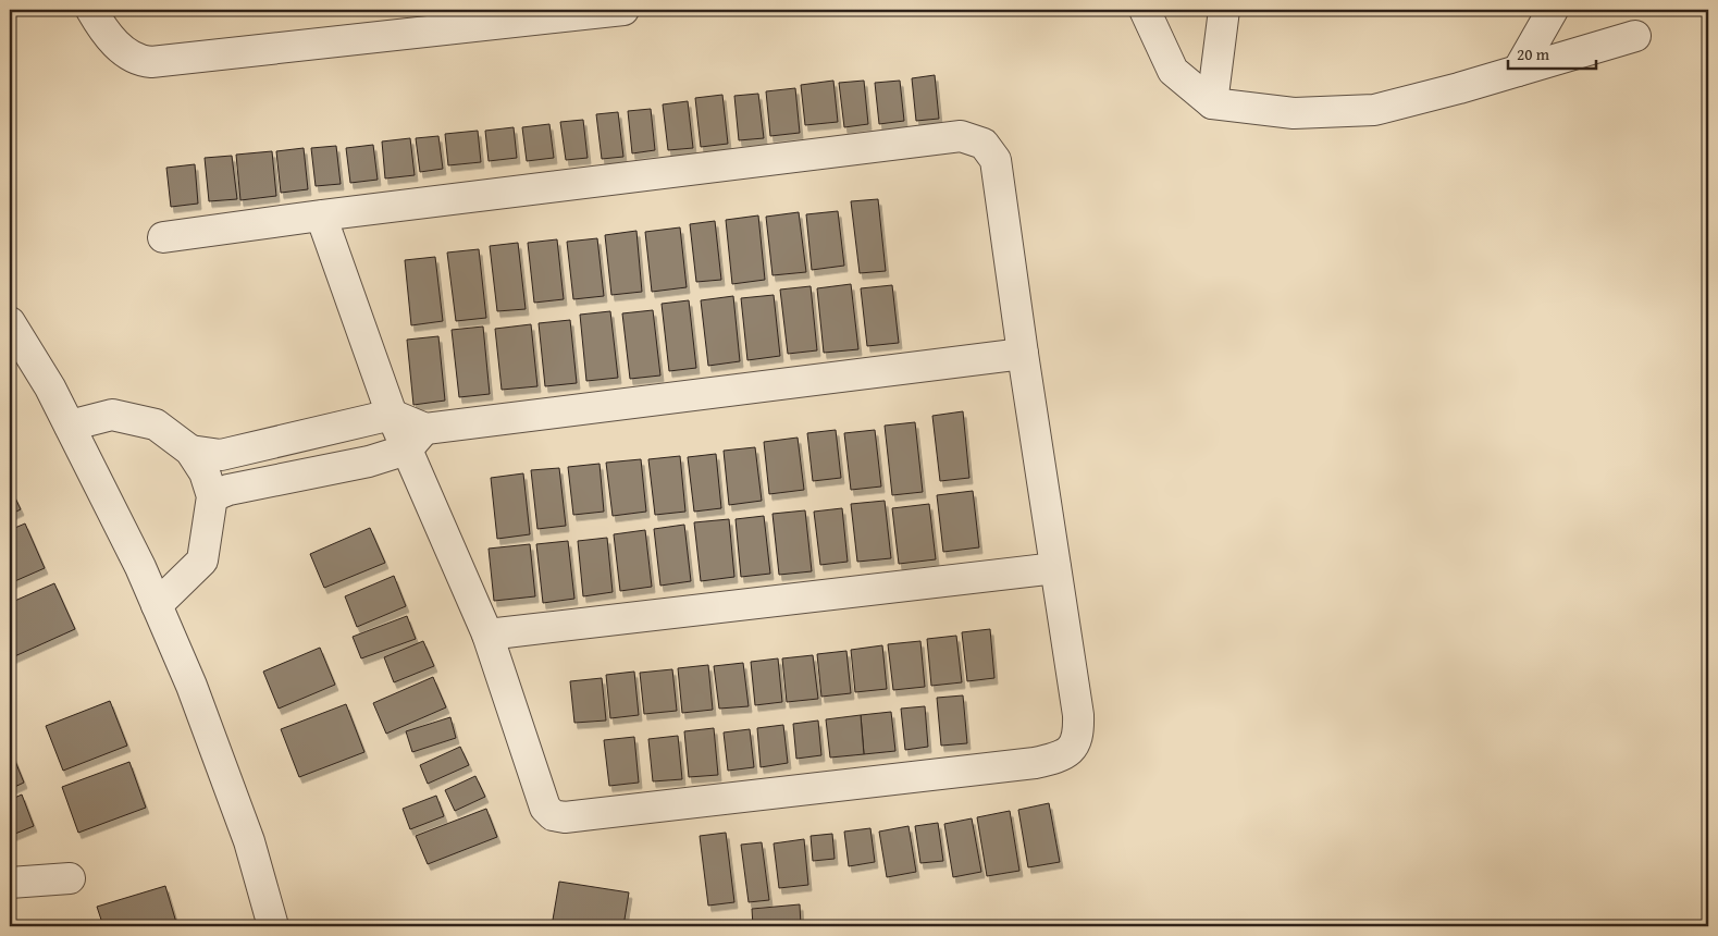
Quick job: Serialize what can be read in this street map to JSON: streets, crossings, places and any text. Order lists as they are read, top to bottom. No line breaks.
{"scale_bar":"20 m"}
